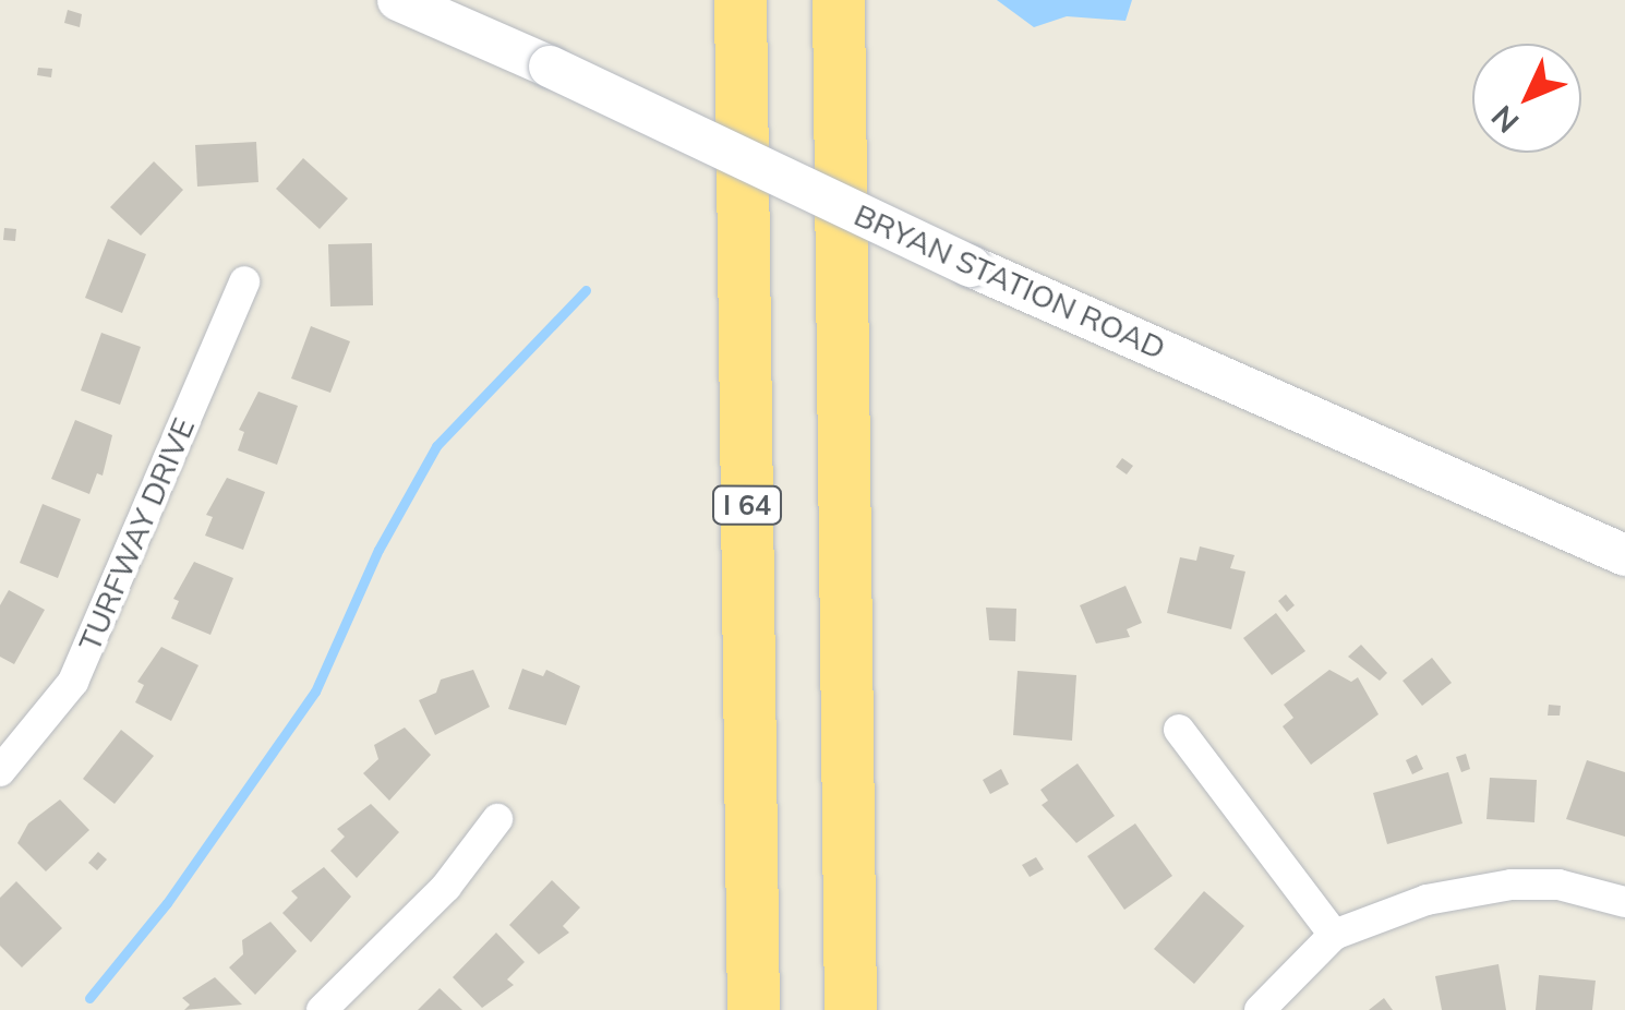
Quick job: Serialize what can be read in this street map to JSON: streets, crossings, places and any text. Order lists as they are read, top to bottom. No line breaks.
{"streets":{"highway":["I 64"],"main road":["BRYAN STATION ROAD"],"street":["TURFWAY DRIVE"]},"north":"bottom left"}
